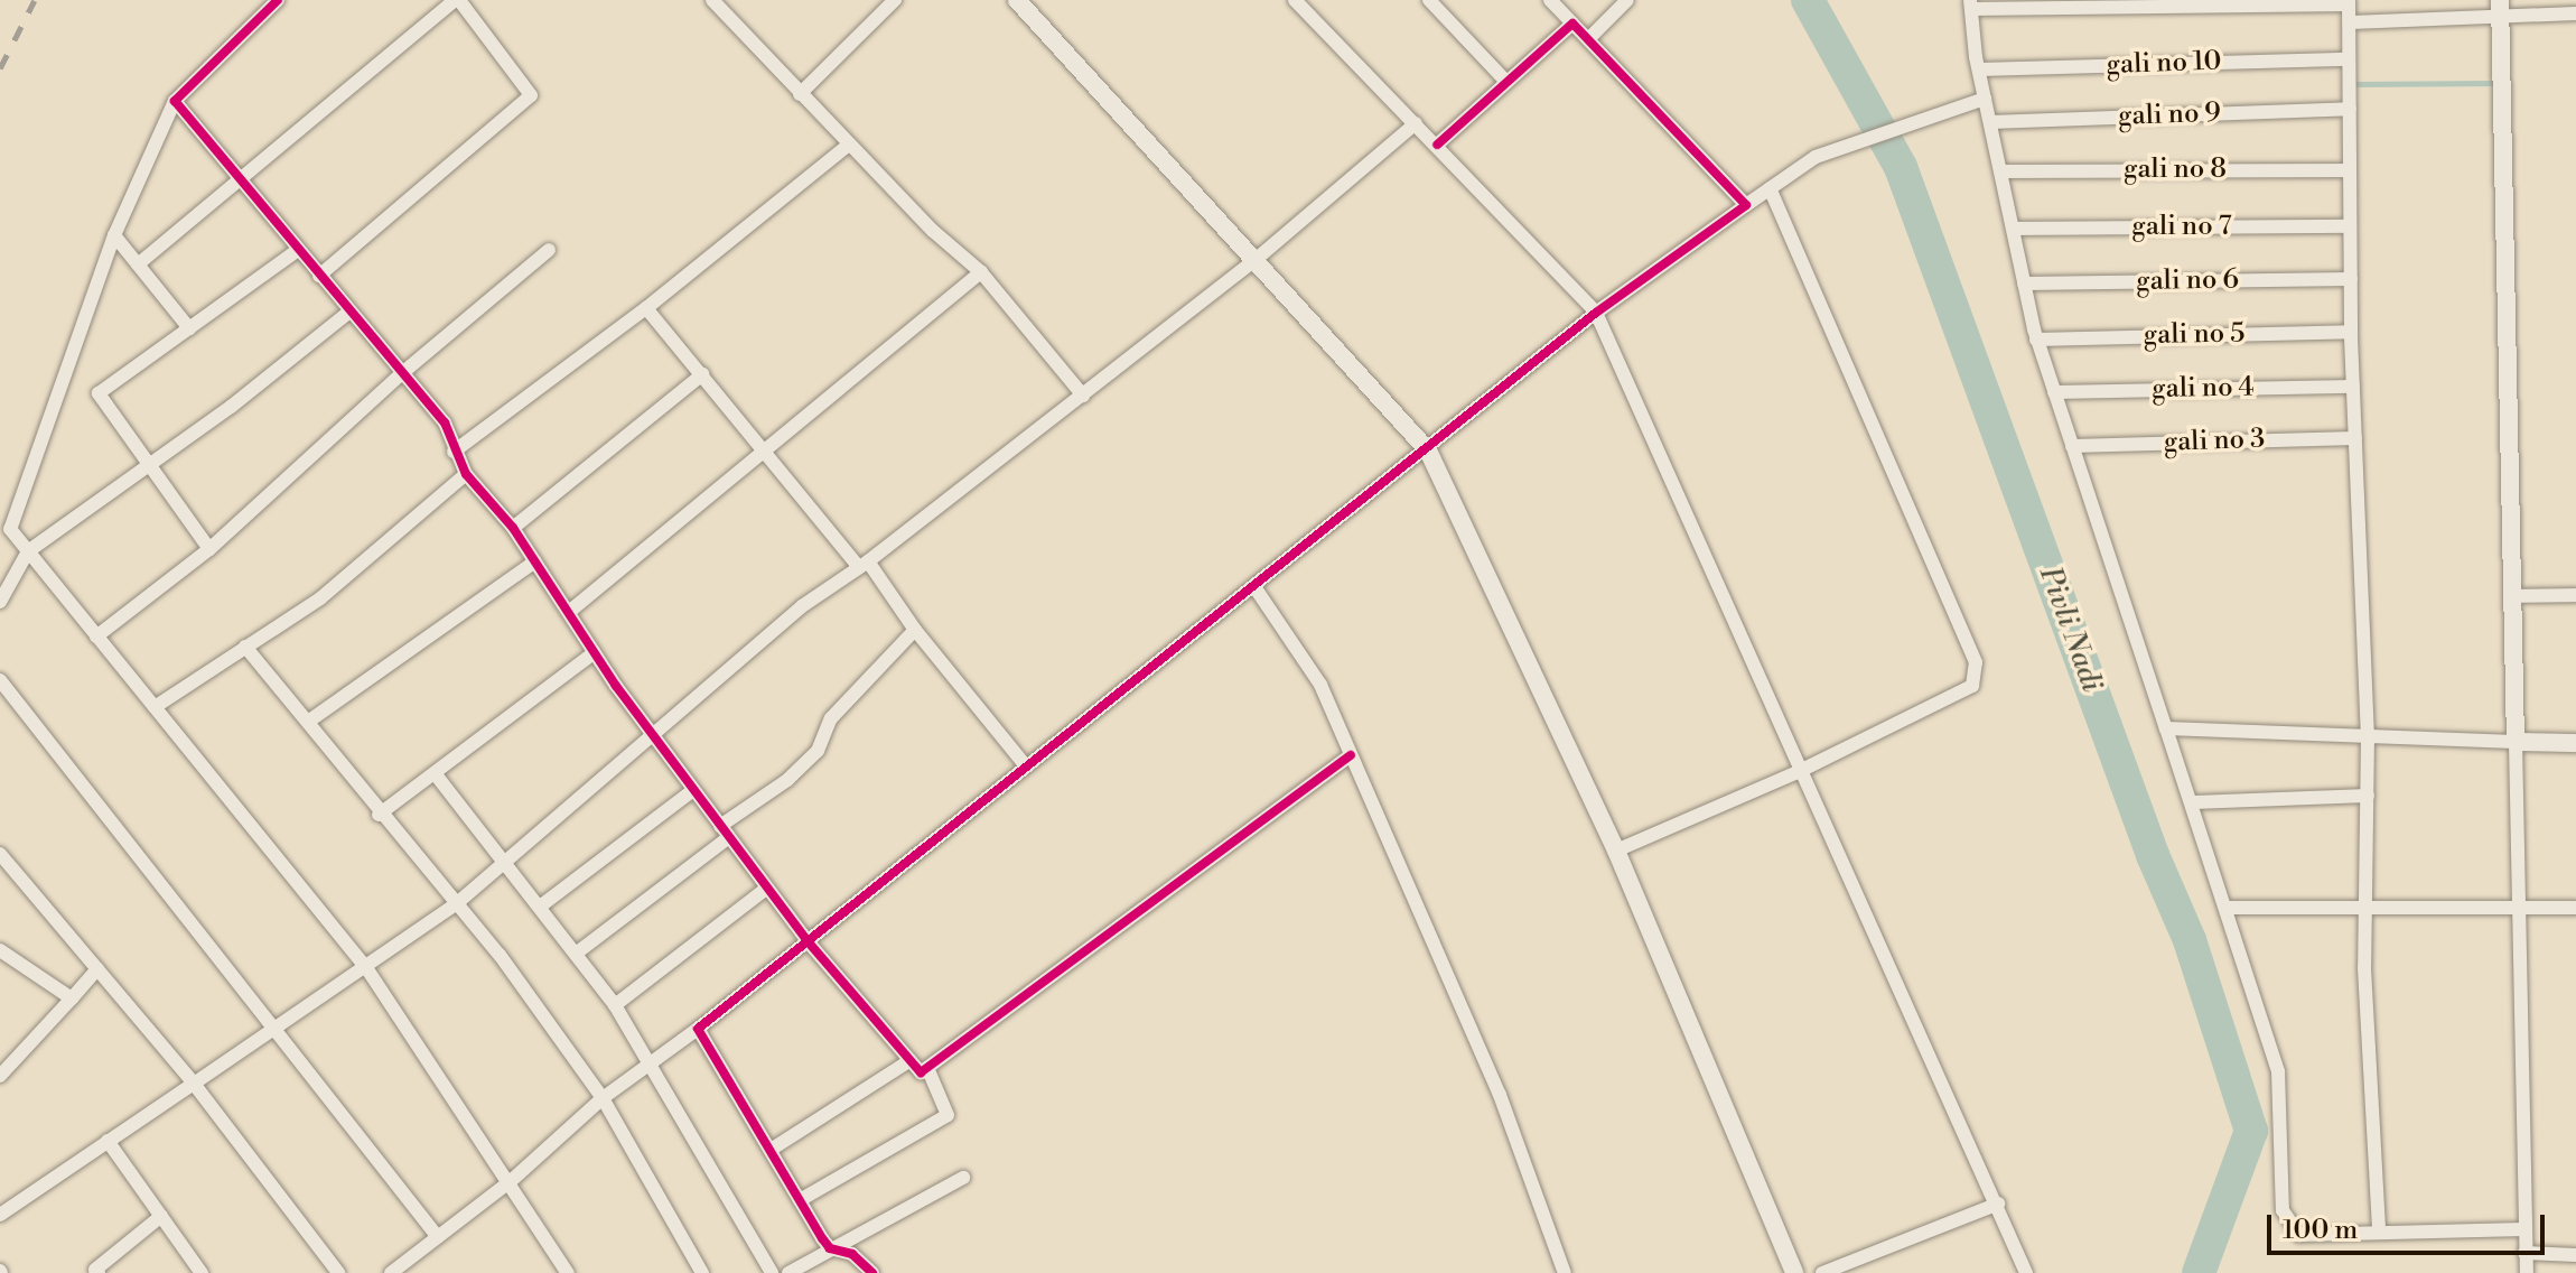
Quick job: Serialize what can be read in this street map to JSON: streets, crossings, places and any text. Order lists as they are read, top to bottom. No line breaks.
{"streets":{"street":["gali no 10","gali no 9","gali no 8","gali no 7","gali no 6","gali no 5","gali no 4","gali no 3"]},"water":["Pivli Nadi"],"scale_bar":"100 m"}
